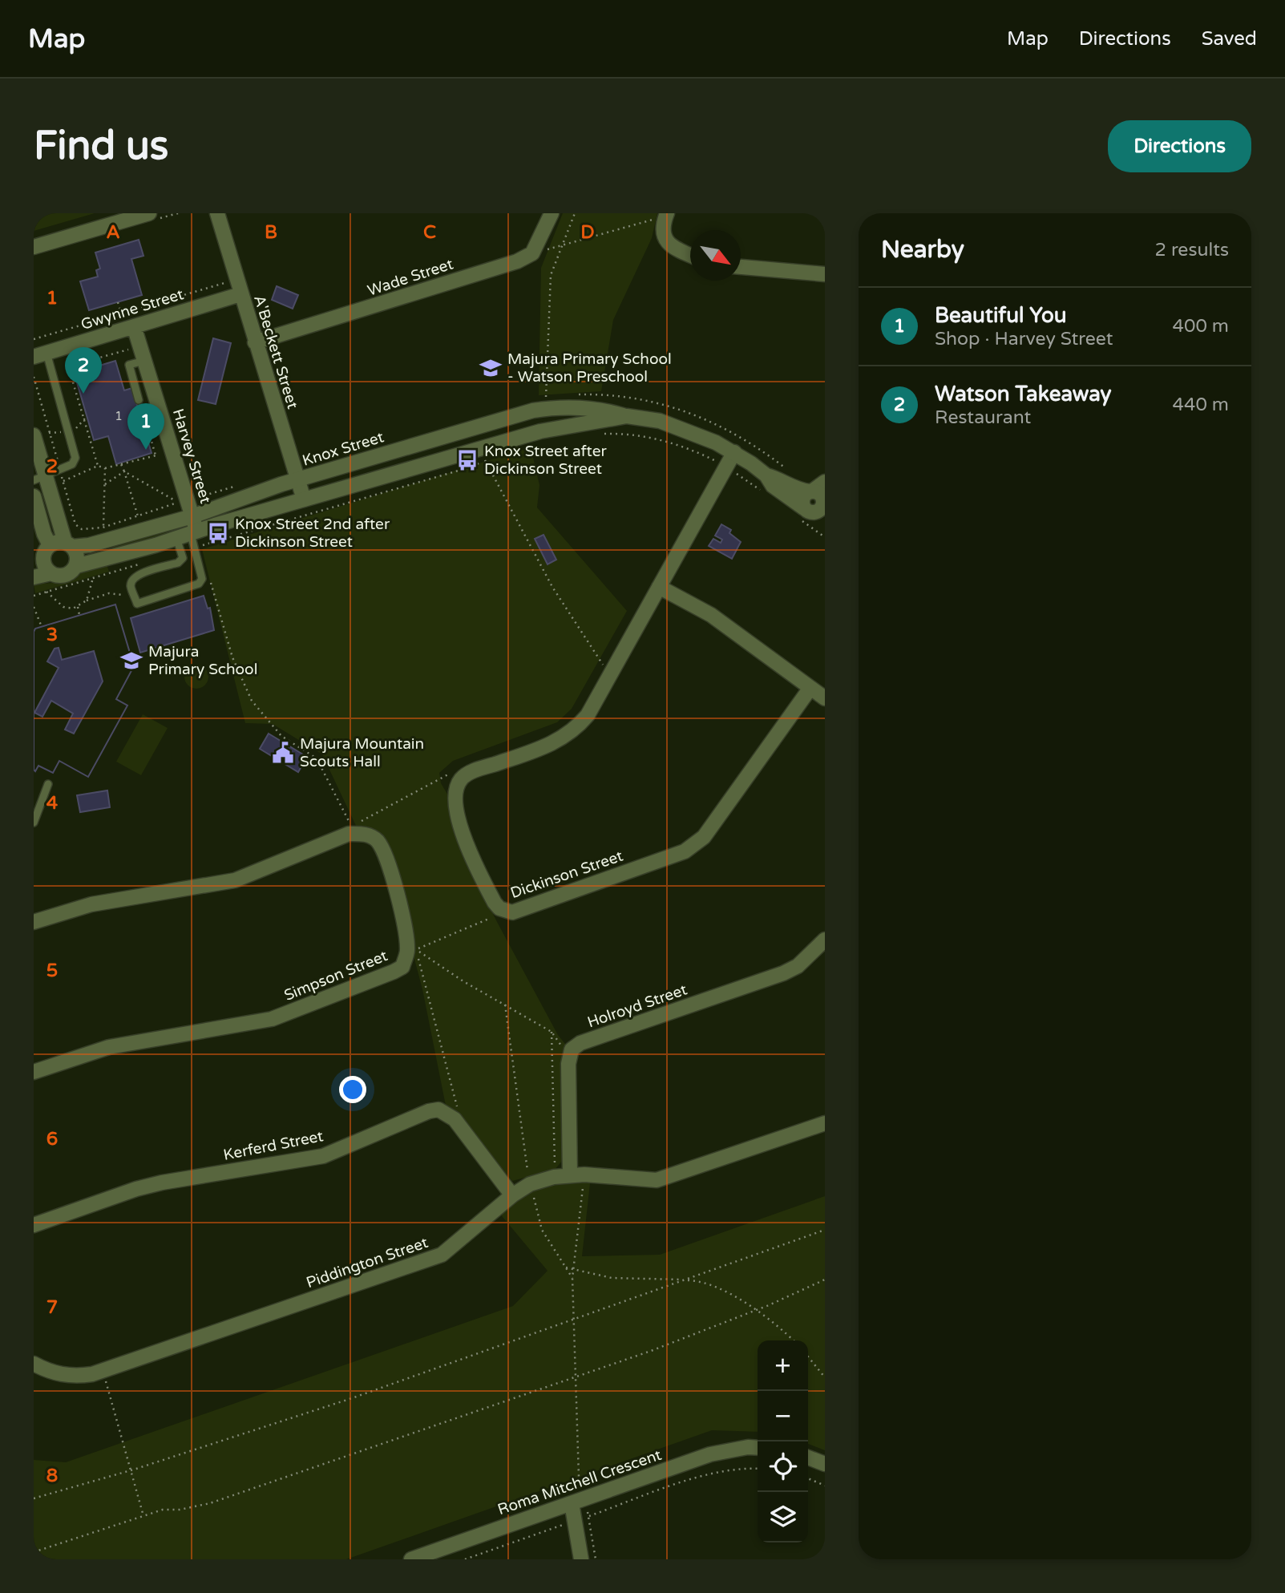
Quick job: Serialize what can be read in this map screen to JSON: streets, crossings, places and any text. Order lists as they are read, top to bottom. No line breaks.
{"streets":{"street":["Wade Street","Gwynne Street","A'Beckett Street","Knox Street","Harvey Street","Dickinson Street","Simpson Street","Holroyd Street","Kerferd Street","Piddington Street","Roma Mitchell Crescent"]},"crossings":[["Wade Street","A'Beckett Street"],["Gwynne Street","A'Beckett Street"],["Gwynne Street","Harvey Street"],["A'Beckett Street","Knox Street"],["Knox Street","Harvey Street"],["Kerferd Street","Piddington Street"]],"places":{"school or university":["Majura Primary School - Watson Preschool","Majura Primary School"],"bus stop":["Knox Street after Dickinson Street","Knox Street 2nd after Dickinson Street"],"public building":["Majura Mountain Scouts Hall"]},"house_numbers":["1"],"north":"bottom right","page":{"header":"Map","nav":["Map","Directions","Saved"],"buttons":"Directions","title":"Find us","heading":["Nearby","2 results"],"list":[{"mark":"1","name":"Beautiful You","note":"Shop · Harvey Street","value":"400 m"},{"mark":"2","name":"Watson Takeaway","note":"Restaurant","value":"440 m"}],"pins":["2","1"],"map_buttons":["+","−"]},"grid":{"columns":["A","B","C","D"],"rows":["1","2","3","4","5","6","7","8"]}}
